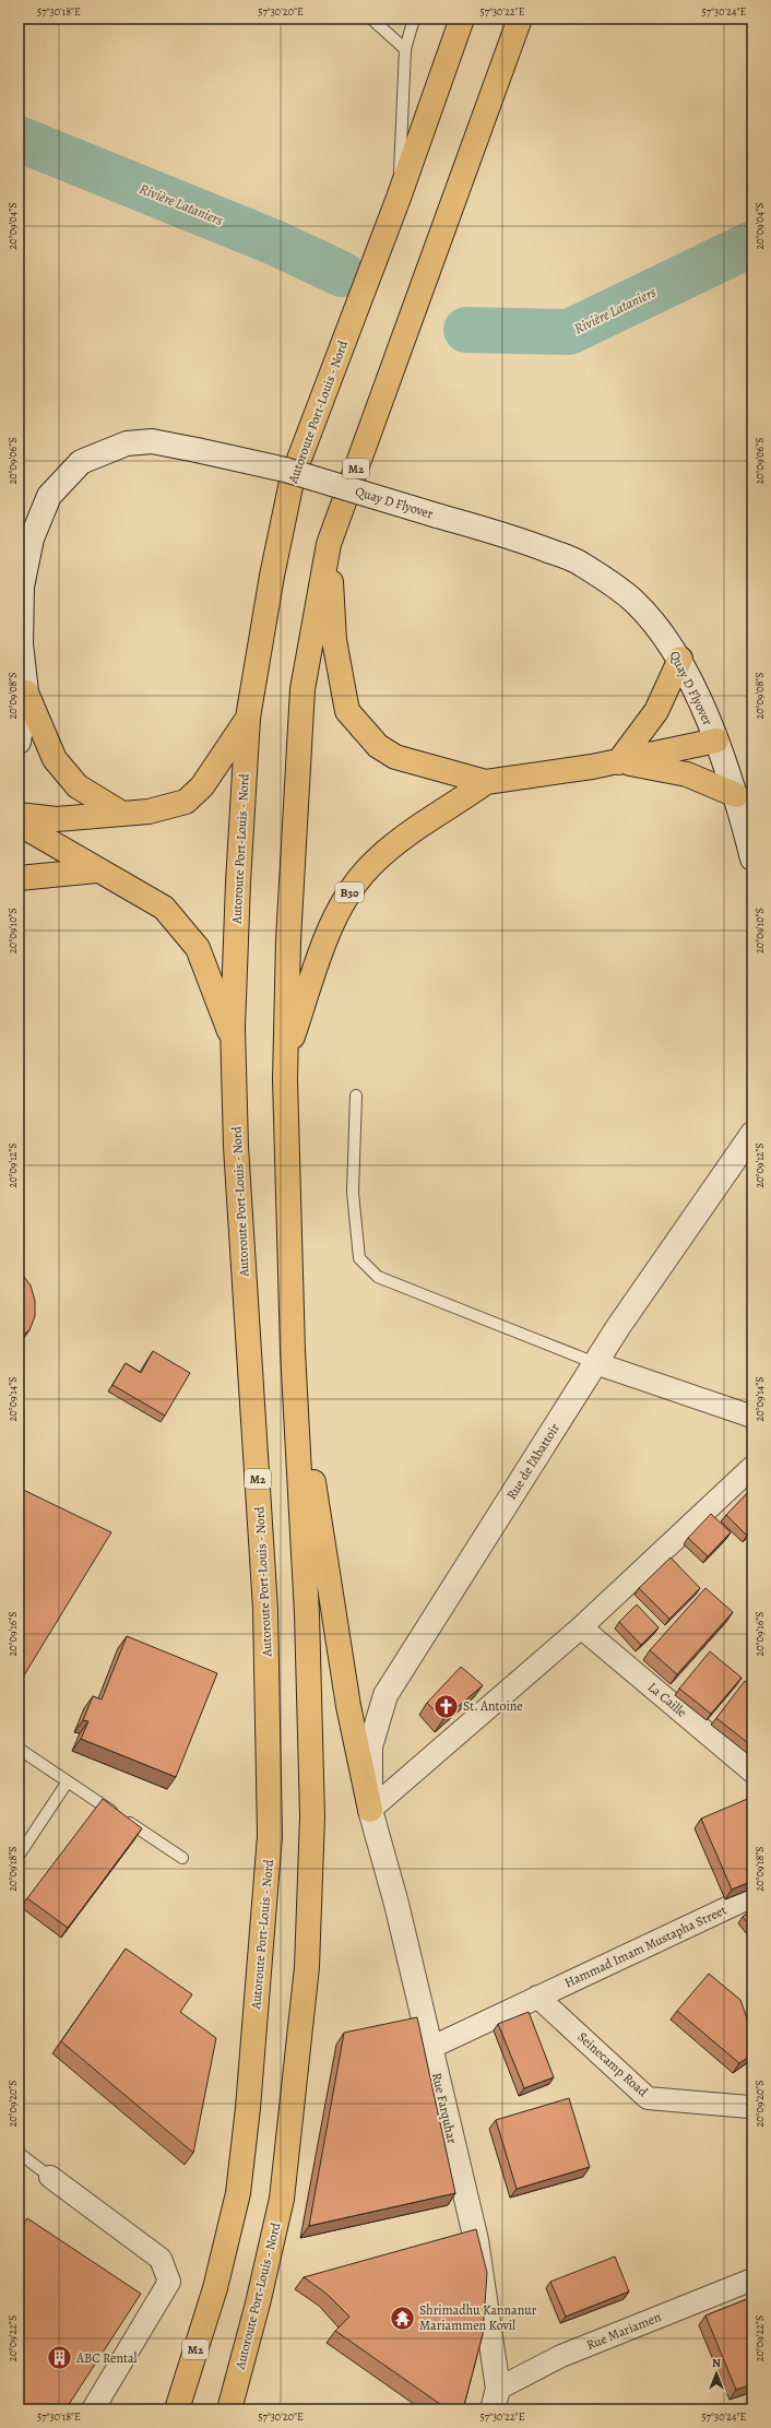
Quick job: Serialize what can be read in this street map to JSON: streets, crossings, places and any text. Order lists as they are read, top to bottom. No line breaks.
{"streets":{"highway":["Autoroute Port-Louis - Nord","M2","B30"],"street":["Quay D Flyover","Rue de l'Abattoir","La Caille","Hammad Imam Mustapha Street","Seinecamp Road","Rue Farquhar","Rue Mariamen"]},"crossings":[["Autoroute Port-Louis - Nord","B30"],["Rue de l'Abattoir","Rue Farquhar"],["Hammad Imam Mustapha Street","Seinecamp Road"],["Hammad Imam Mustapha Street","Rue Farquhar"],["Rue Farquhar","Rue Mariamen"]],"water":["Rivière Lataniers"],"places":{"church":["St. Antoine"],"temple":["Shrimadhu Kannanur Mariammen Kovil"],"building":["ABC Rental"]},"north":"top","coordinates":["57°30'18\"E","57°30'20\"E","57°30'22\"E","57°30'24\"E","20°09'04\"S","20°09'06\"S","20°09'08\"S","20°09'10\"S","20°09'12\"S","20°09'14\"S","20°09'16\"S","20°09'18\"S","20°09'20\"S","20°09'22\"S"]}
